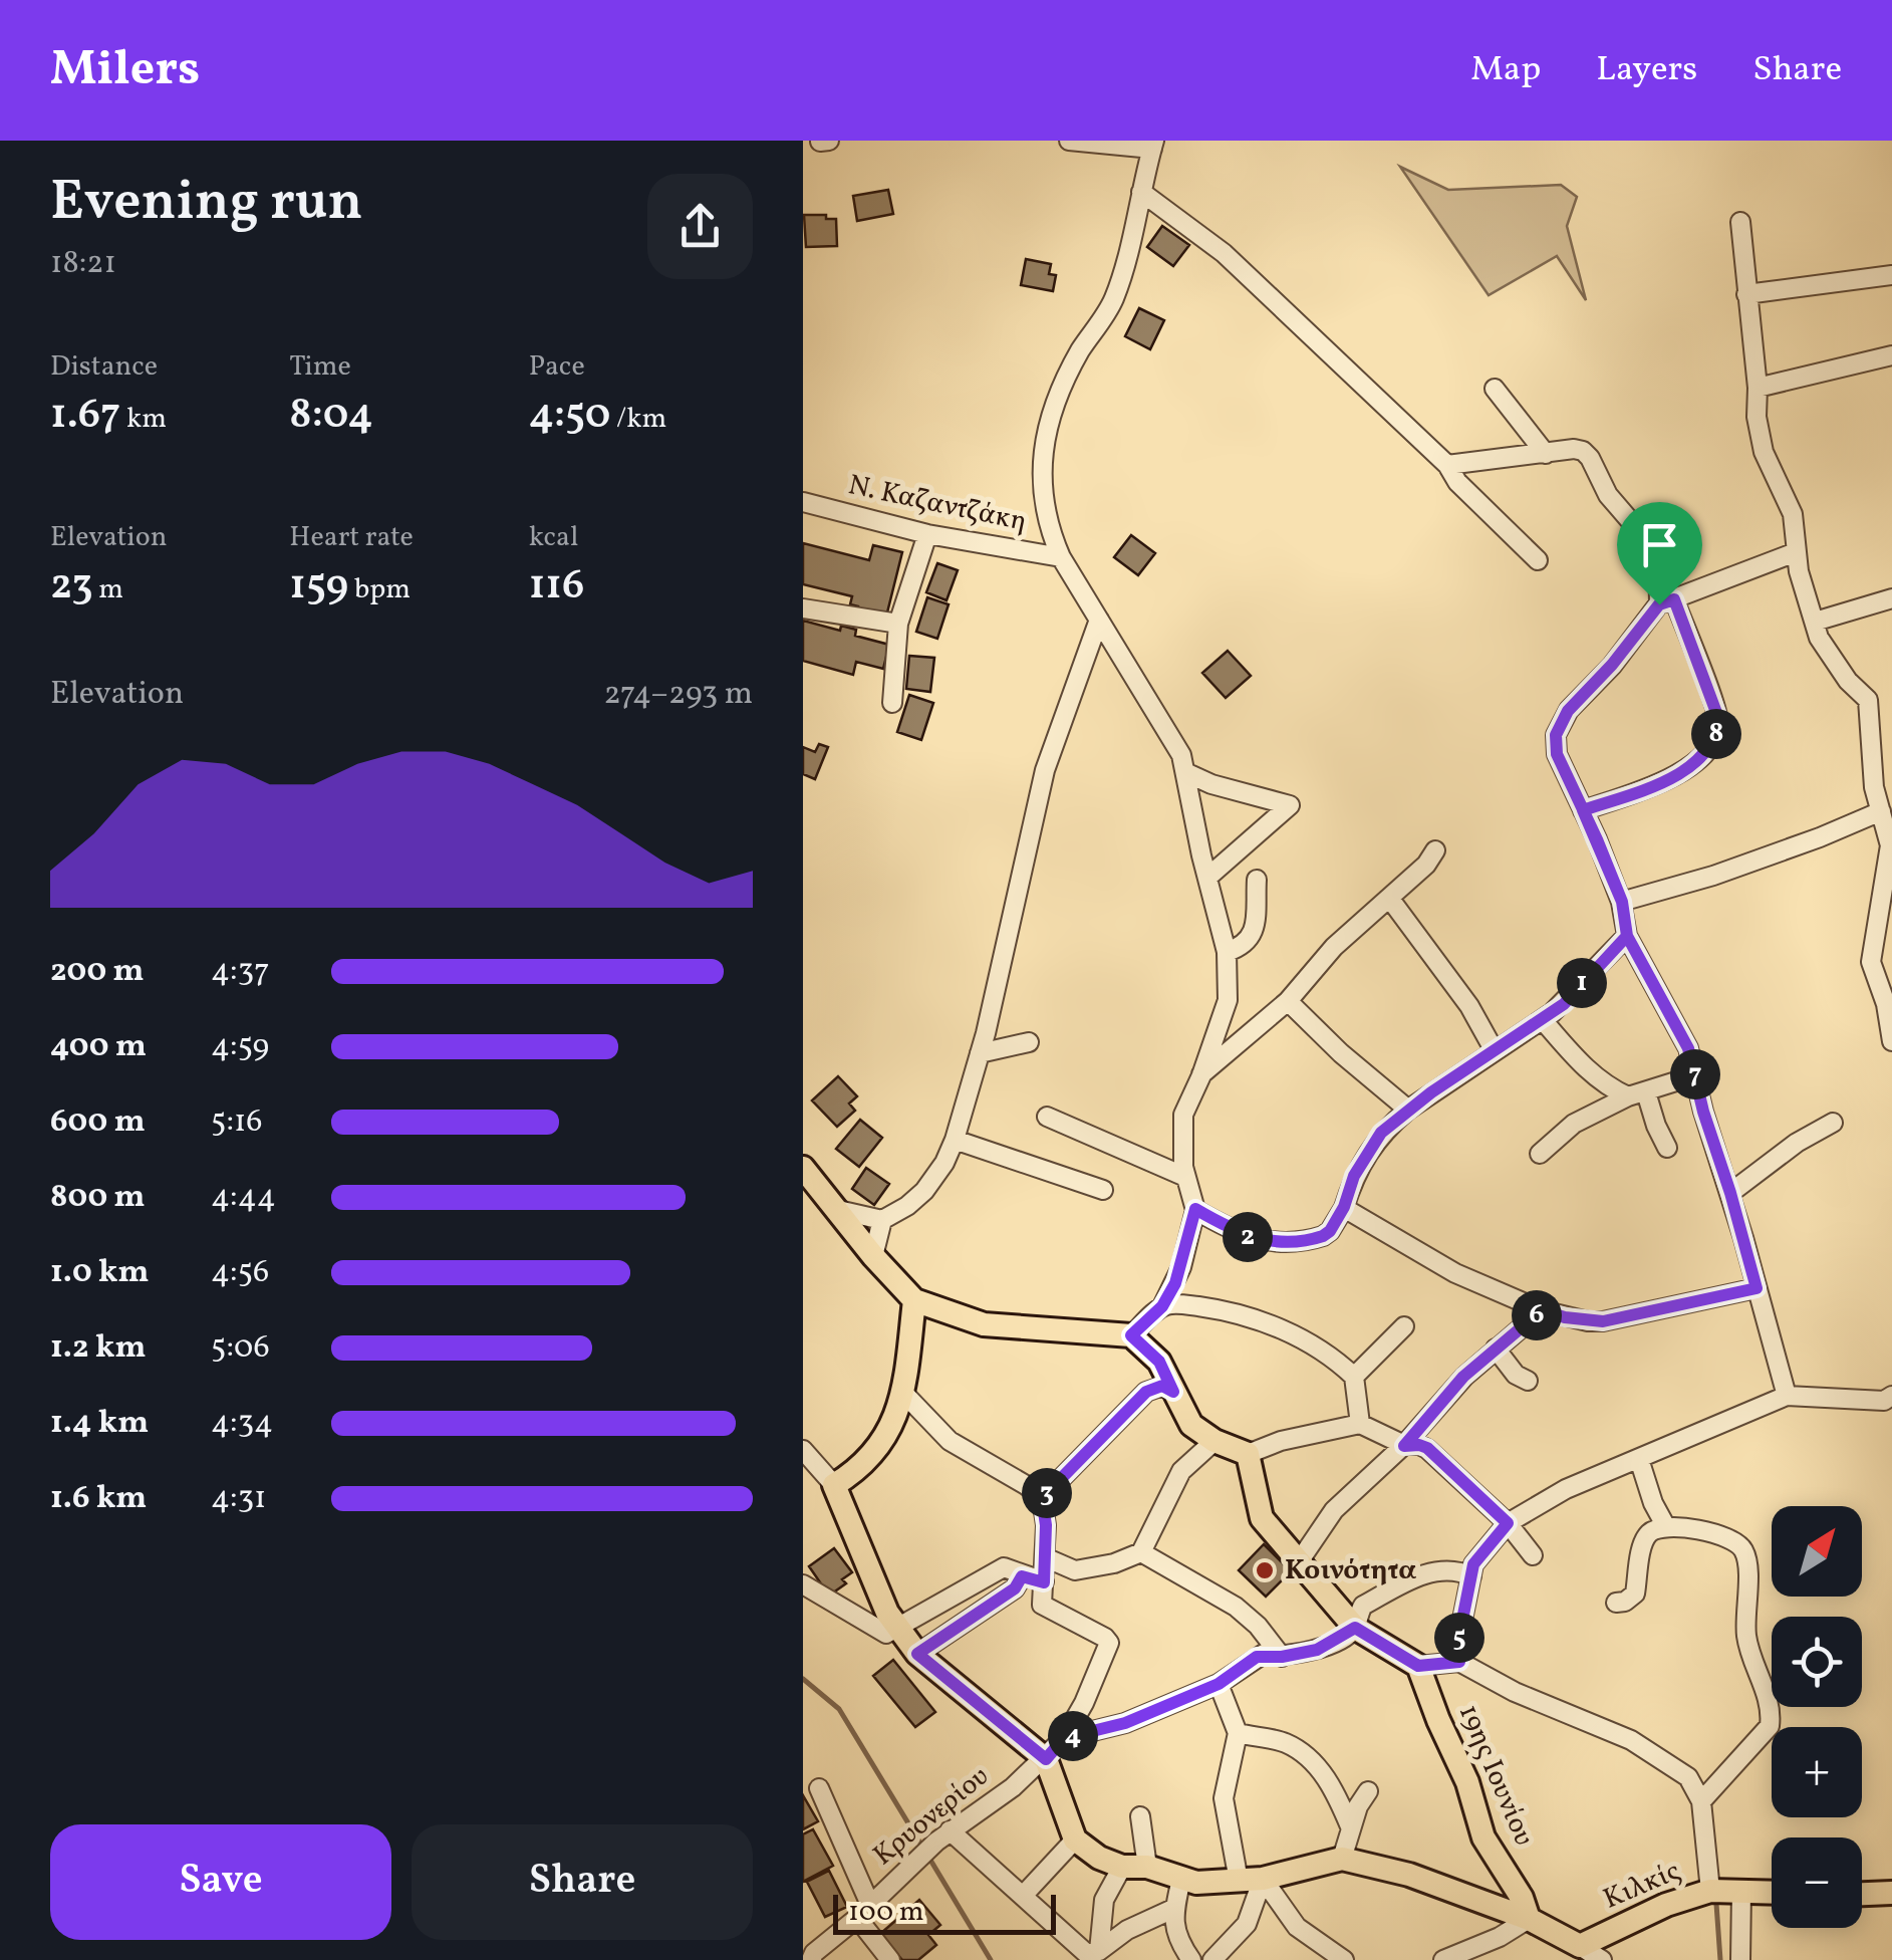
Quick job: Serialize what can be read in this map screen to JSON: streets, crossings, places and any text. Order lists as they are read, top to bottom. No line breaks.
{"streets":{"main road":["19ης Ιουνίου","Κιλκίς"],"street":["Ν. Καζαντζάκη","Κρυονερίου"]},"places":["Κοινότητα"],"scale_bar":"100 m","north":"top right","page":{"header":"Milers","nav":["Map","Layers","Share"],"heading":["Evening run","18:21"],"stats":[["Distance","1.67 km"],["Time","8:04"],["Pace","4:50 /km"],["Elevation","23 m"],["Heart rate","159 bpm"],["kcal","116"]],"chart":["Elevation","274–293 m"],"pins":["8","1","7","2","6","3","5","4"],"list":[{"name":"200 m","note":"4:37"},{"name":"400 m","note":"4:59"},{"name":"600 m","note":"5:16"},{"name":"800 m","note":"4:44"},{"name":"1.0 km","note":"4:56"},{"name":"1.2 km","note":"5:06"},{"name":"1.4 km","note":"4:34"},{"name":"1.6 km","note":"4:31"}],"map_buttons":["+","−"],"buttons":["Save","Share"],"scale":"100 m"}}
